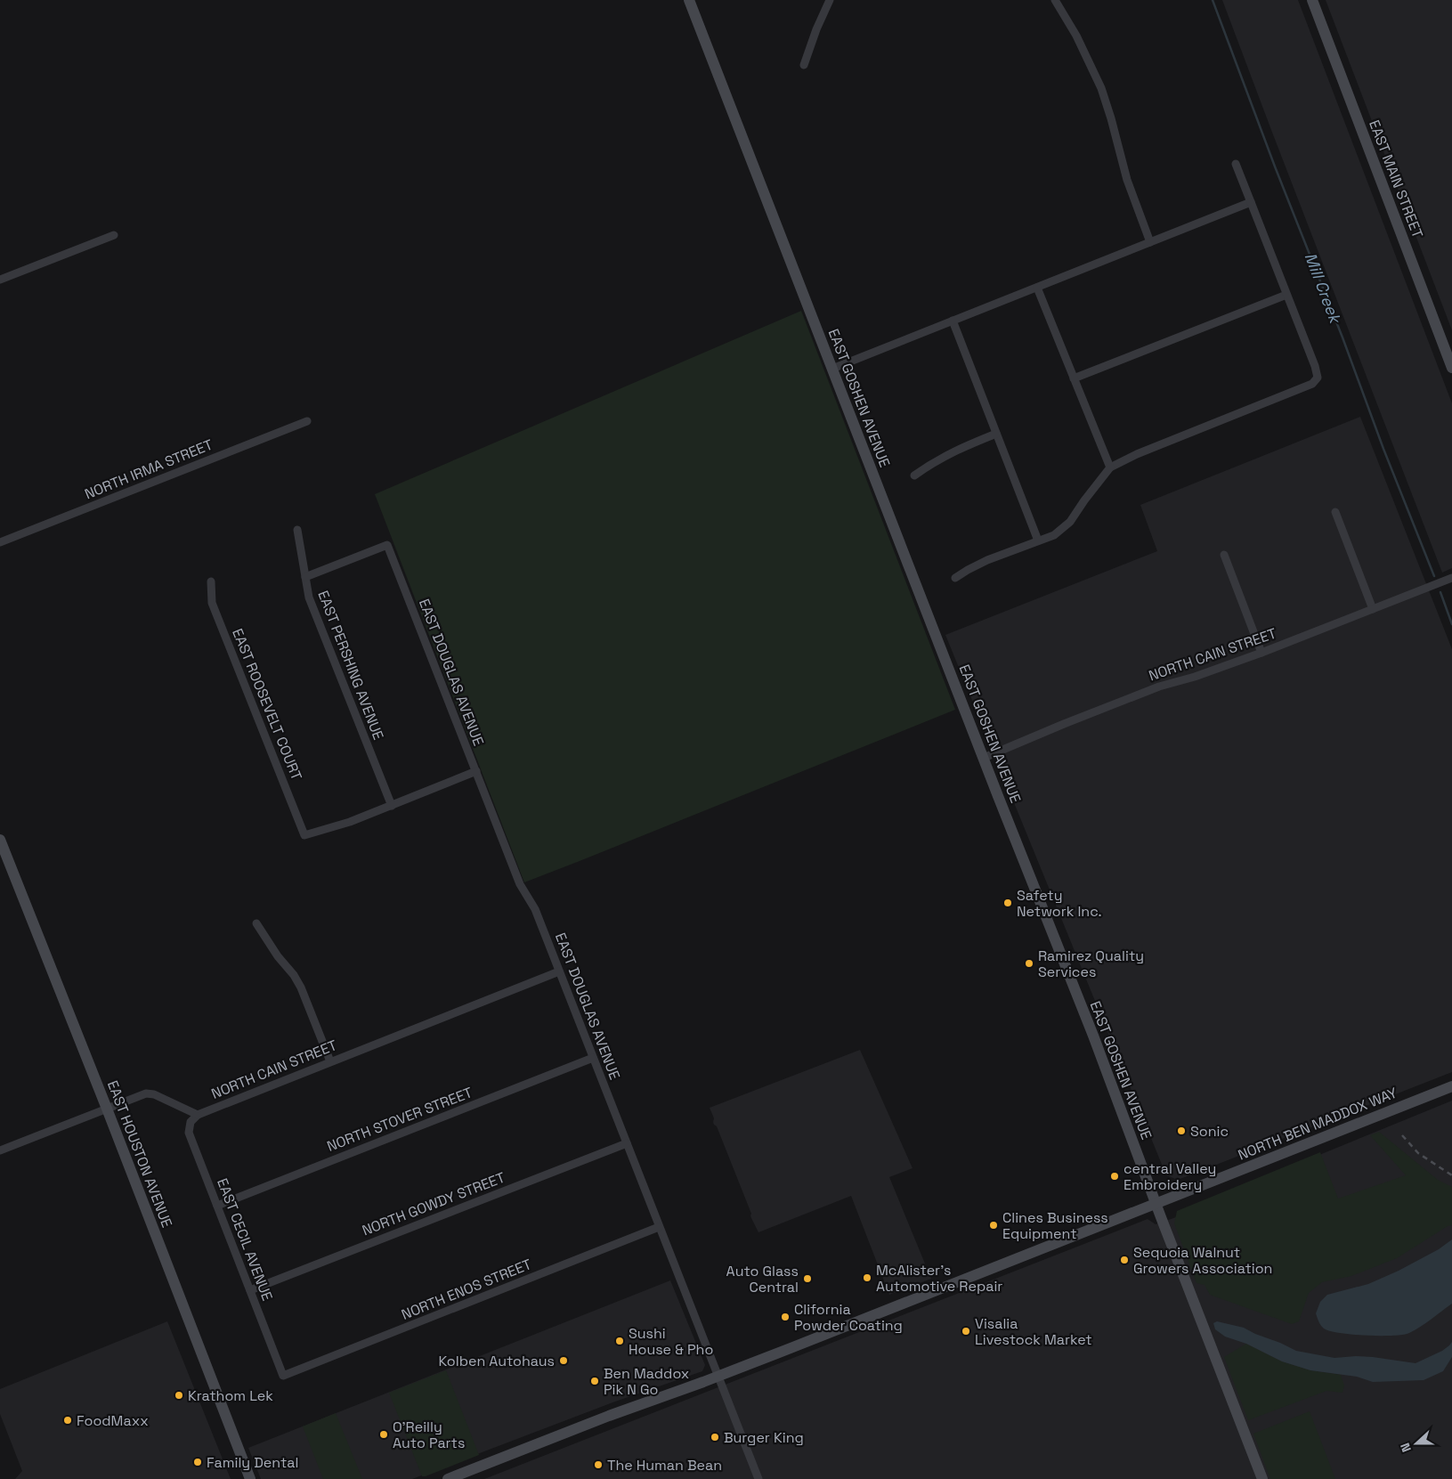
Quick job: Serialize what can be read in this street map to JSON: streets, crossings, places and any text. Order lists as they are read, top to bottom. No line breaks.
{"streets":{"street":["EAST MAIN STREET","EAST GOSHEN AVENUE","NORTH IRMA STREET","NORTH CAIN STREET","EAST PERSHING AVENUE","EAST DOUGLAS AVENUE","EAST ROOSEVELT COURT","NORTH STOVER STREET","NORTH BEN MADDOX WAY","EAST HOUSTON AVENUE","NORTH GOWDY STREET","EAST CECIL AVENUE","NORTH ENOS STREET"]},"crossings":[["EAST GOSHEN AVENUE","NORTH CAIN STREET"],["EAST GOSHEN AVENUE","NORTH BEN MADDOX WAY"],["NORTH CAIN STREET","EAST DOUGLAS AVENUE"],["NORTH CAIN STREET","EAST HOUSTON AVENUE"],["NORTH CAIN STREET","EAST CECIL AVENUE"],["EAST PERSHING AVENUE","EAST DOUGLAS AVENUE"],["EAST PERSHING AVENUE","EAST ROOSEVELT COURT"],["EAST DOUGLAS AVENUE","NORTH STOVER STREET"],["EAST DOUGLAS AVENUE","NORTH BEN MADDOX WAY"],["EAST DOUGLAS AVENUE","NORTH GOWDY STREET"],["EAST DOUGLAS AVENUE","NORTH ENOS STREET"],["NORTH STOVER STREET","EAST CECIL AVENUE"],["NORTH GOWDY STREET","EAST CECIL AVENUE"],["EAST CECIL AVENUE","NORTH ENOS STREET"]],"water":["Mill Creek"],"places":["Safety Network Inc.","Ramirez Quality Services","Sonic","central Valley Embroidery","Clines Business Equipment","Sequoia Walnut Growers Association","McAlister's Automotive Repair","Auto Glass Central","Clifornia Powder Coating","Visalia Livestock Market","Sushi House & Pho","Kolben Autohaus","Ben Maddox Pik N Go","Krathom Lek","FoodMaxx","O'Reilly Auto Parts","Burger King","Family Dental","The Human Bean"],"north":"left"}
